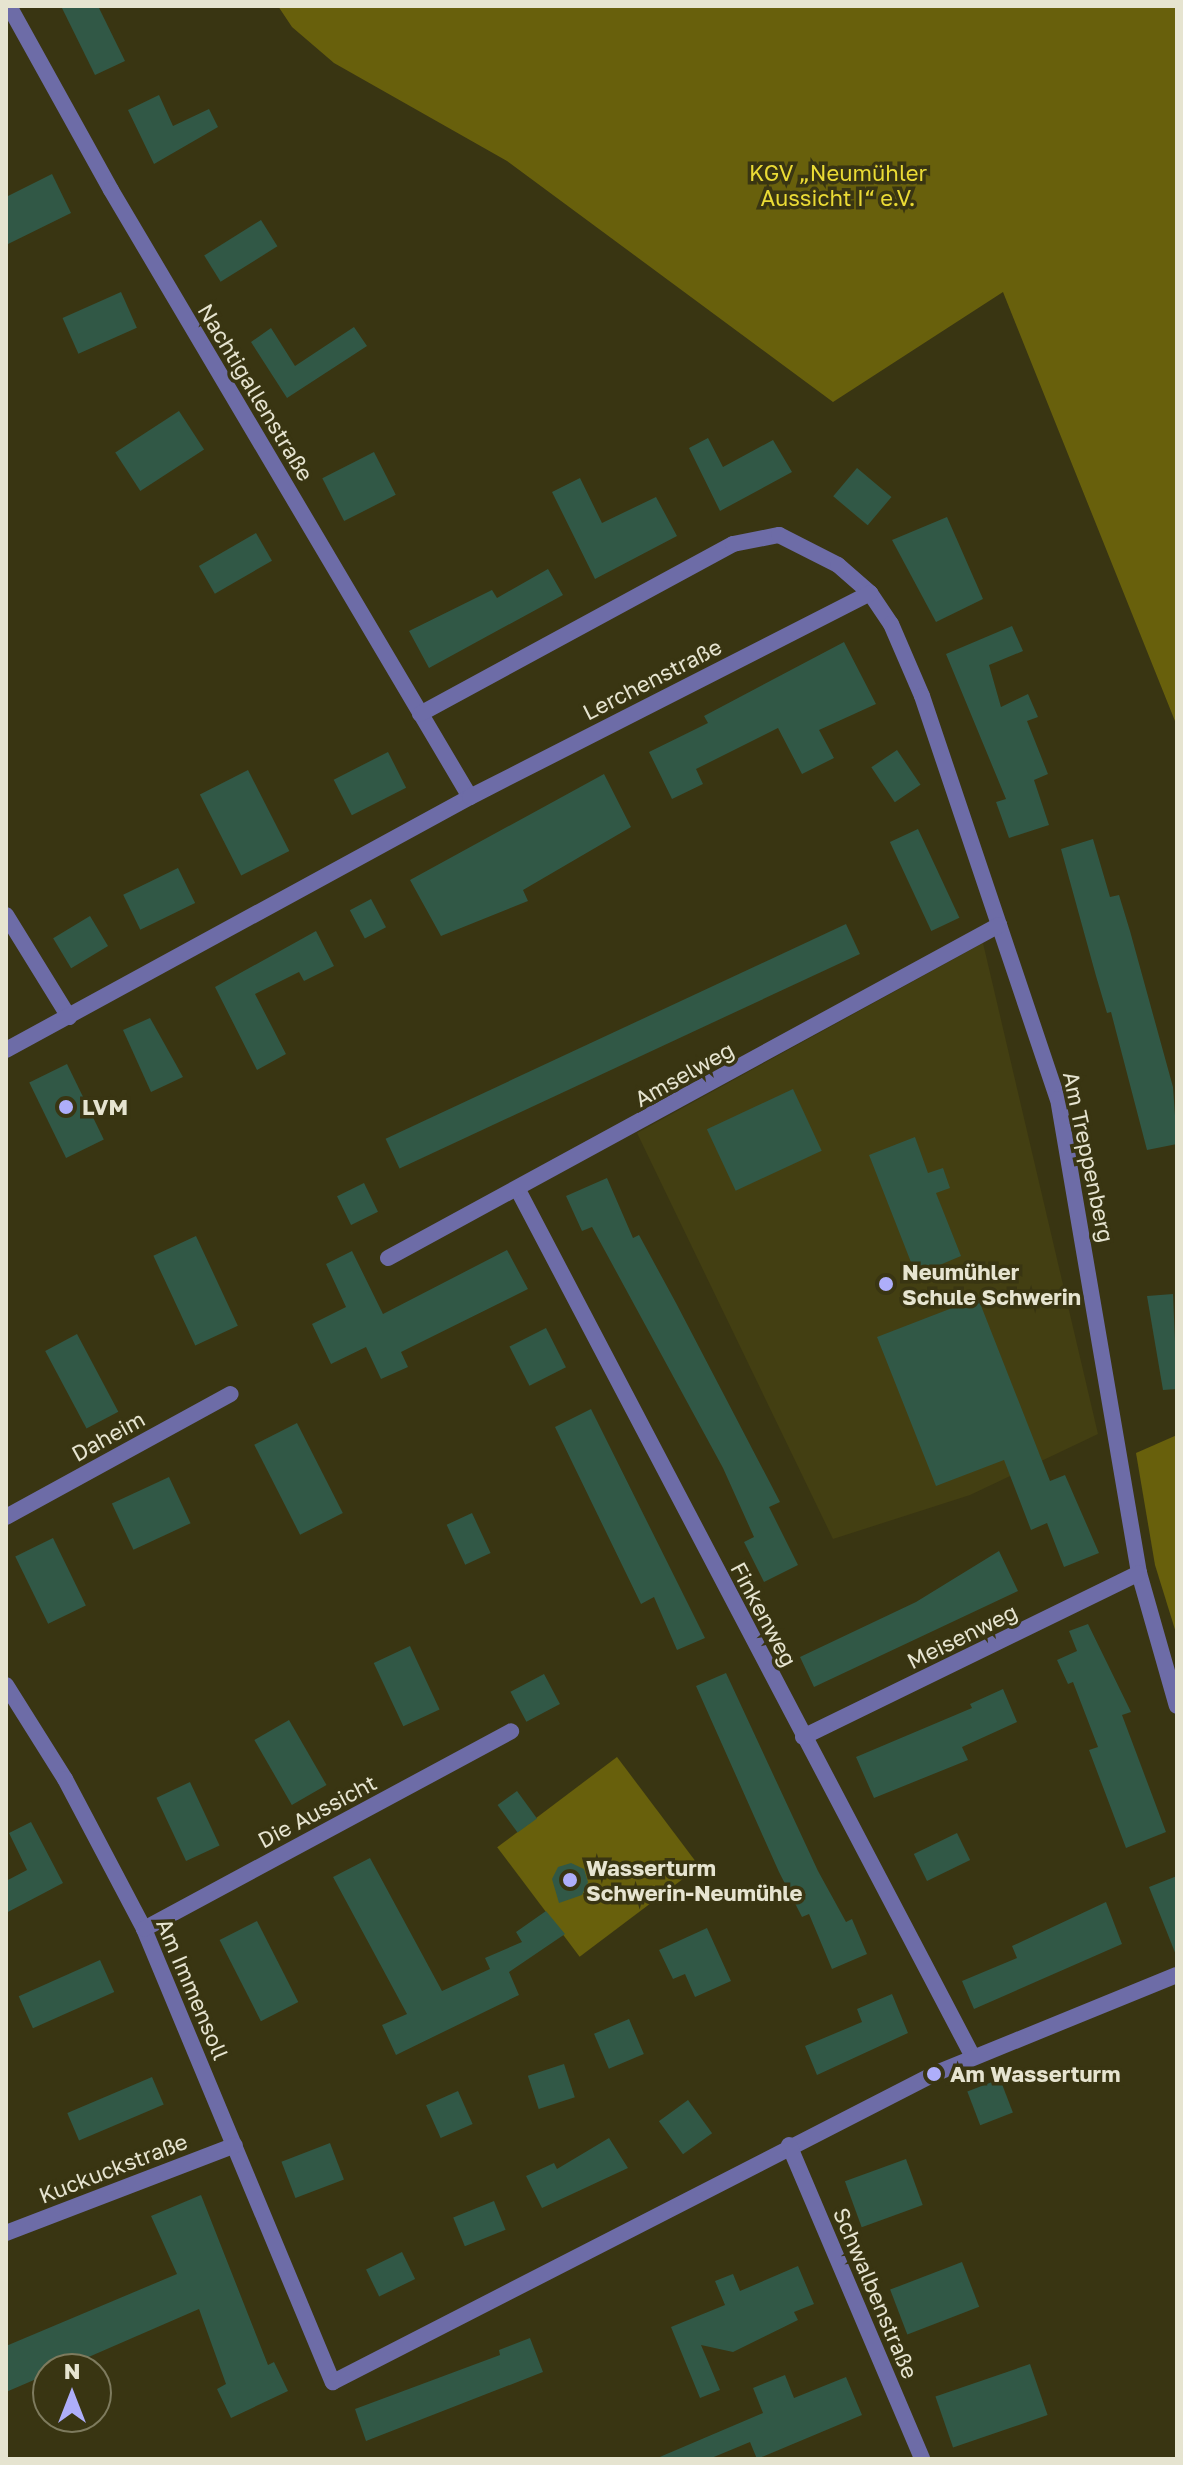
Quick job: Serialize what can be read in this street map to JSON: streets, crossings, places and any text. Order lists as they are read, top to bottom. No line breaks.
{"streets":{"street":["Nachtigallenstraße","Lerchenstraße","Amselweg","Am Treppenberg","Daheim","Finkenweg","Meisenweg","Die Aussicht","Am Immensoll","Kuckuckstraße","Schwalbenstraße"]},"crossings":[["Nachtigallenstraße","Lerchenstraße"],["Lerchenstraße","Am Treppenberg"],["Amselweg","Am Treppenberg"],["Amselweg","Finkenweg"],["Am Treppenberg","Meisenweg"],["Finkenweg","Meisenweg"],["Die Aussicht","Am Immensoll"],["Am Immensoll","Kuckuckstraße"],["Am Immensoll","Schwalbenstraße"]],"parks":["KGV „Neumühler Aussicht I“ e.V."],"places":["LVM","Neumühler Schule Schwerin","Wasserturm Schwerin-Neumühle","Am Wasserturm"],"north":"top"}
